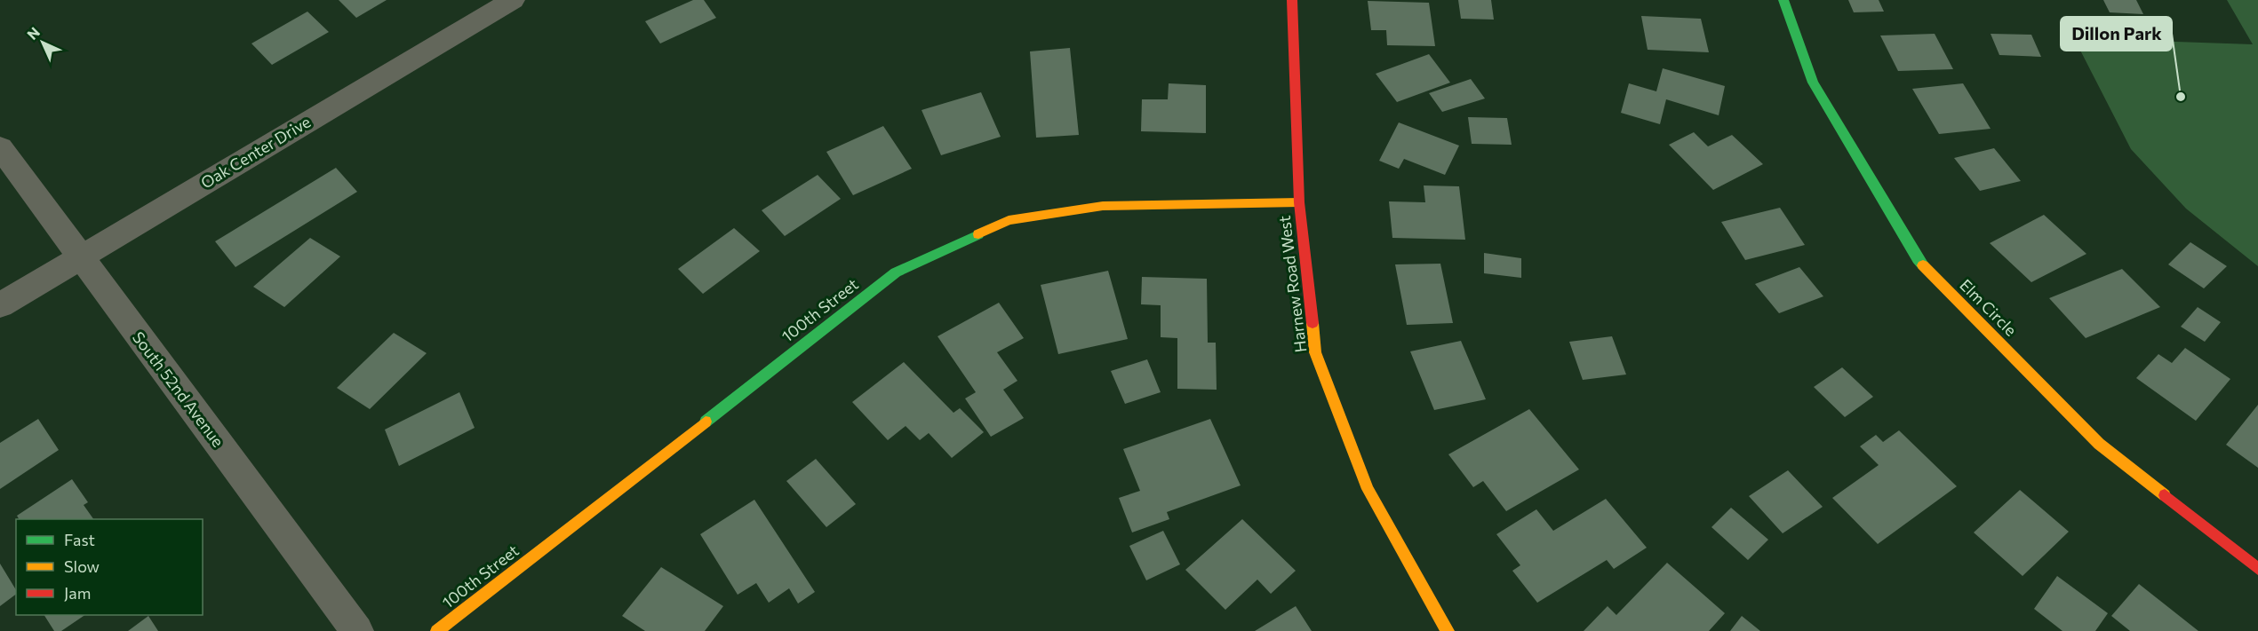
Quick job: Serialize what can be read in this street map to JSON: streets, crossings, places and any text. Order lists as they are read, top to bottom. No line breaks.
{"streets":{"street":["Oak Center Drive","Harnew Road West","Elm Circle","100th Street","South 52nd Avenue"]},"crossings":[["Oak Center Drive","South 52nd Avenue"],["Harnew Road West","100th Street"]],"places":["Dillon Park"],"legend":["Fast","Slow","Jam"],"north":"top left"}
